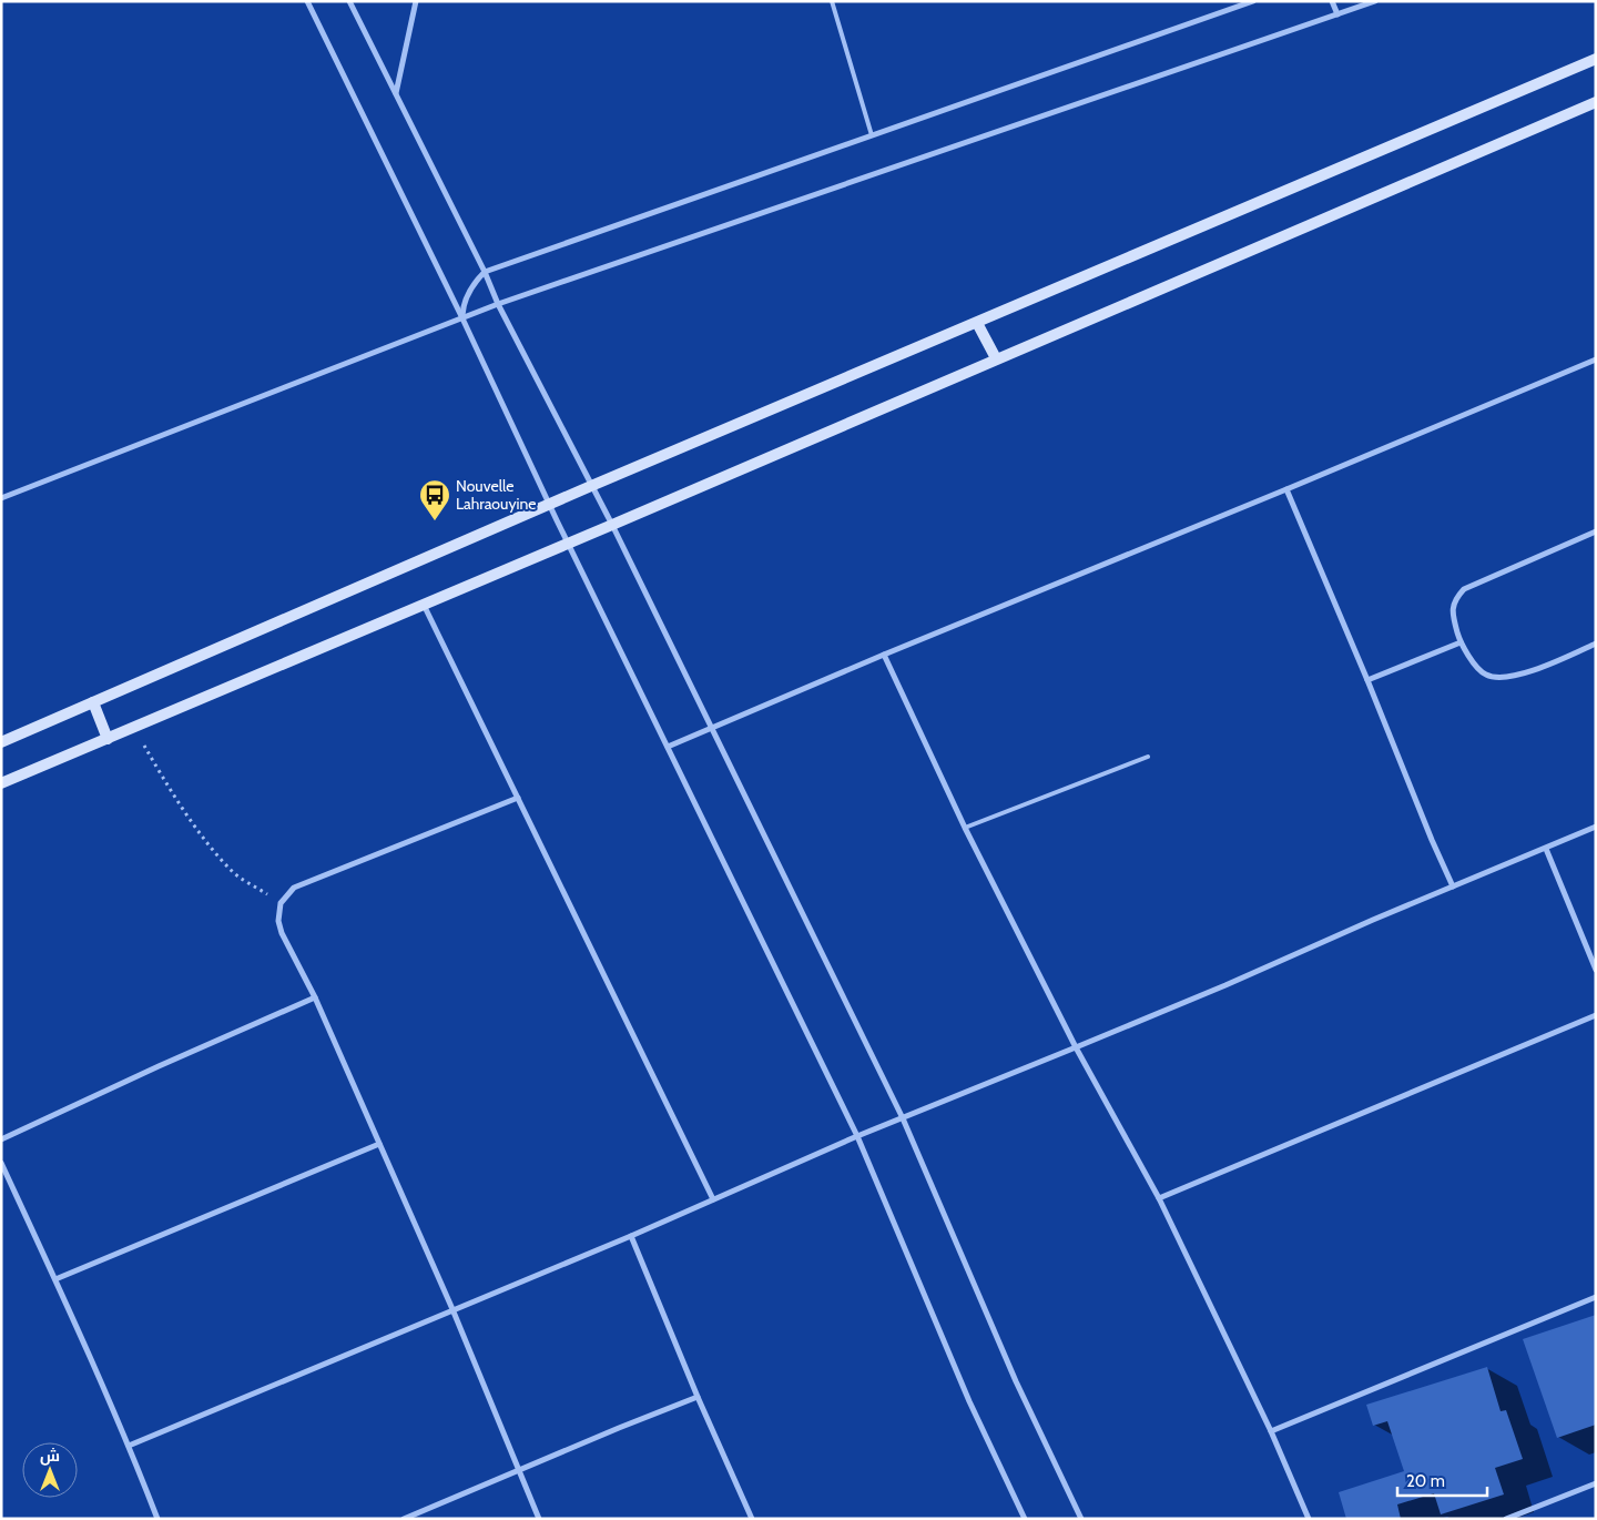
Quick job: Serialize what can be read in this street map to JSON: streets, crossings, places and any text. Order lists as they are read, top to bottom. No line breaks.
{"places":{"bus stop":["Nouvelle Lahraouyine"]},"scale_bar":"20 m","north":"top"}
